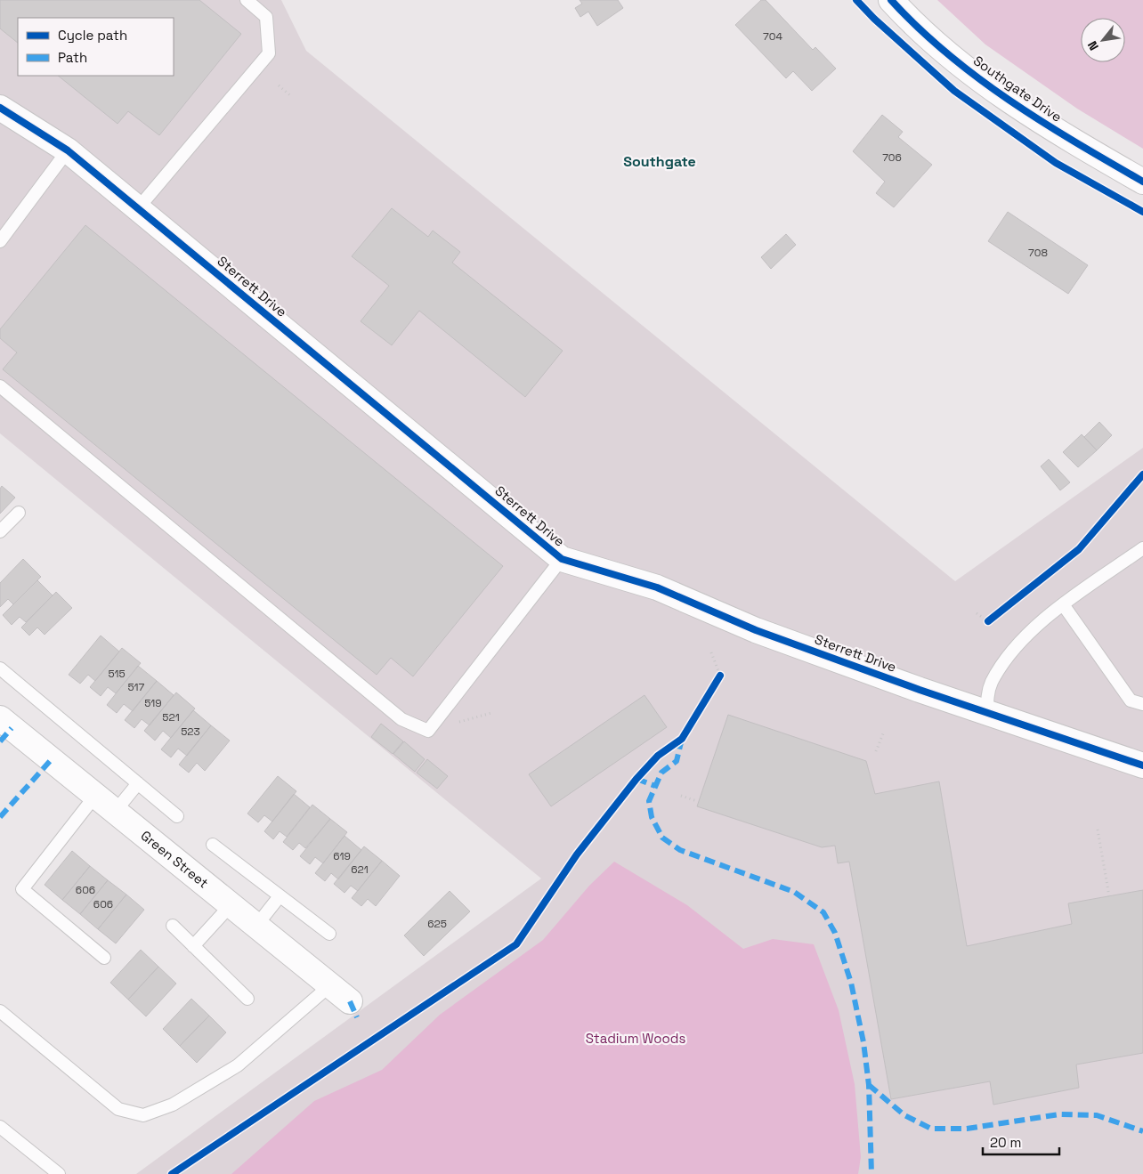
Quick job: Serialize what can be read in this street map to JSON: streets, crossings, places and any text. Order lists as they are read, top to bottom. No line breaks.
{"streets":{"street":["Southgate Drive","Sterrett Drive","Green Street"]},"districts":["Southgate"],"parks":["Stadium Woods"],"house_numbers":["704","706","708","515","517","519","521","523","619","621","606","606","625"],"legend":["Cycle path","Path"],"scale_bar":"20 m","north":"bottom left"}
